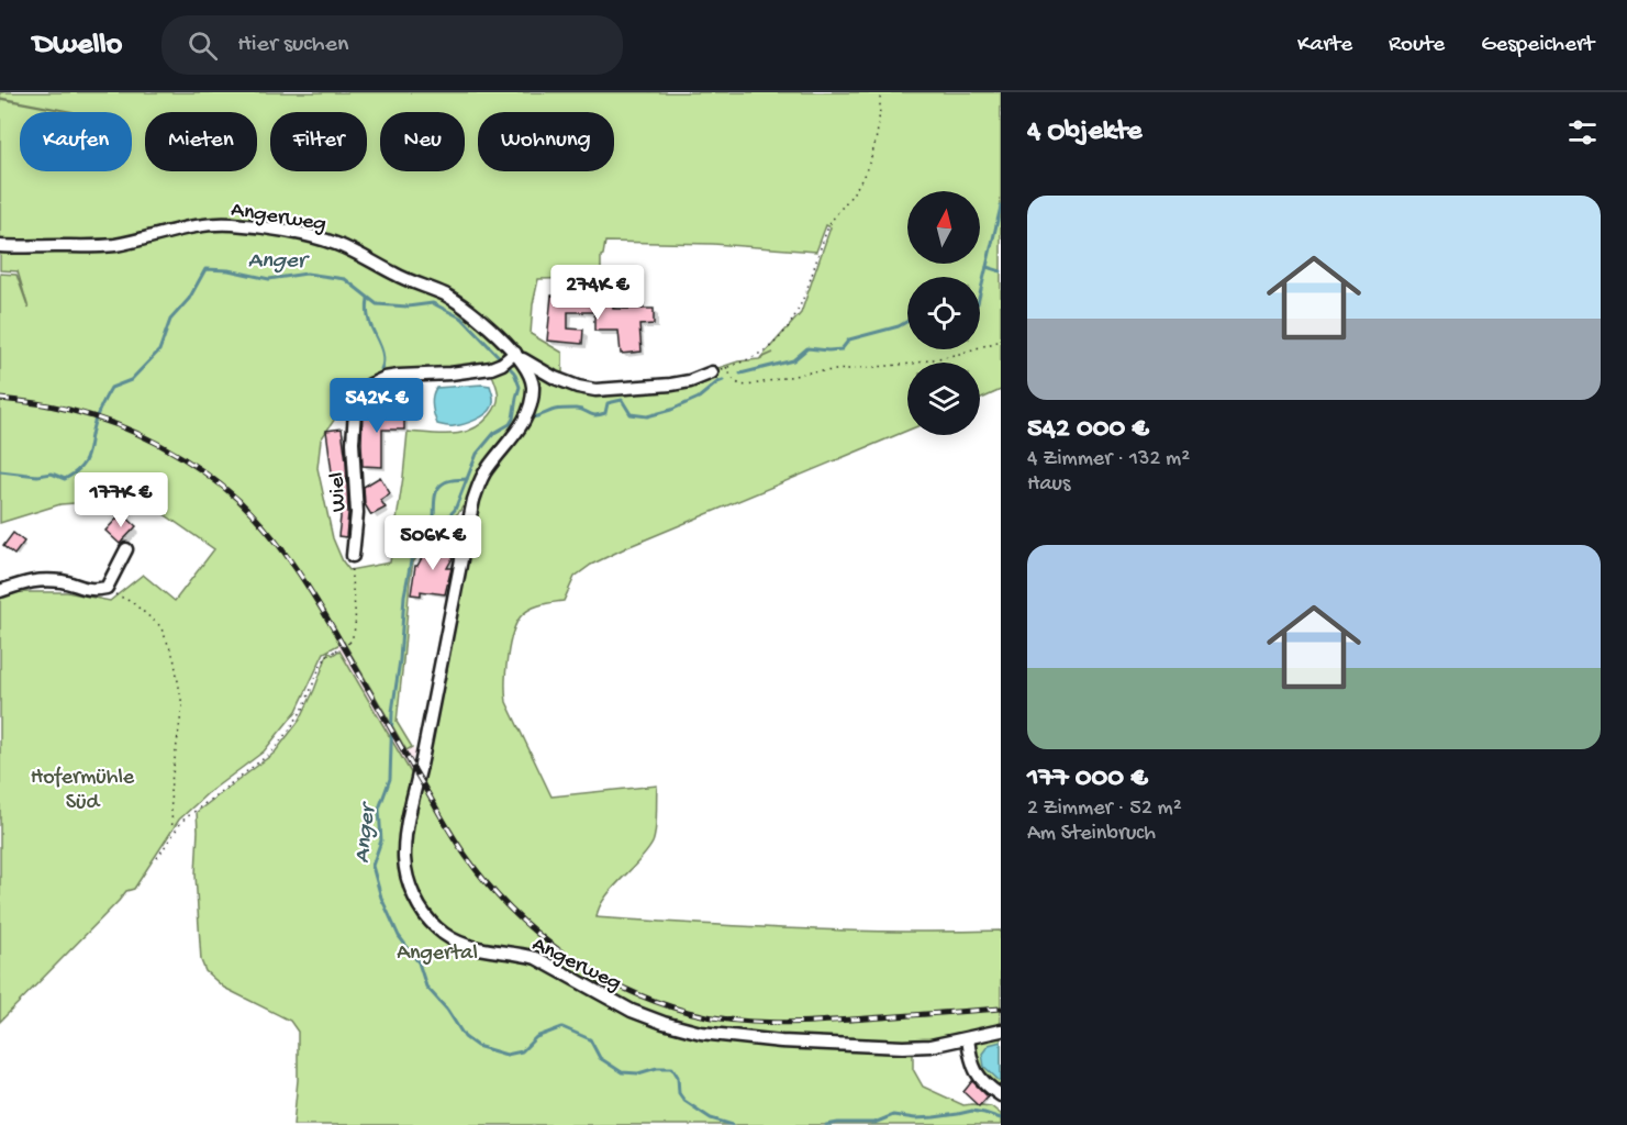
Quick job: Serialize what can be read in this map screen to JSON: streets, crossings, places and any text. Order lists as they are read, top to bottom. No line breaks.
{"streets":{"street":["Angerweg","Wiel"]},"crossings":[["Angerweg","Wiel"]],"water":["Anger"],"parks":["Hofermühle Süd","Angertal"],"north":"top","page":{"header":"Dwello","search":"Hier suchen","nav":["Karte","Route","Gespeichert"],"heading":"4 Objekte","chip":["Kaufen","Mieten","Filter","Neu","Wohnung"],"list":[{"name":"542 000 €","note":"4 Zimmer · 132 m² · Haus"},{"name":"177 000 €","note":"2 Zimmer · 52 m² · Am Steinbruch"}],"price":["274K €","542K €","177K €","506K €"]}}
